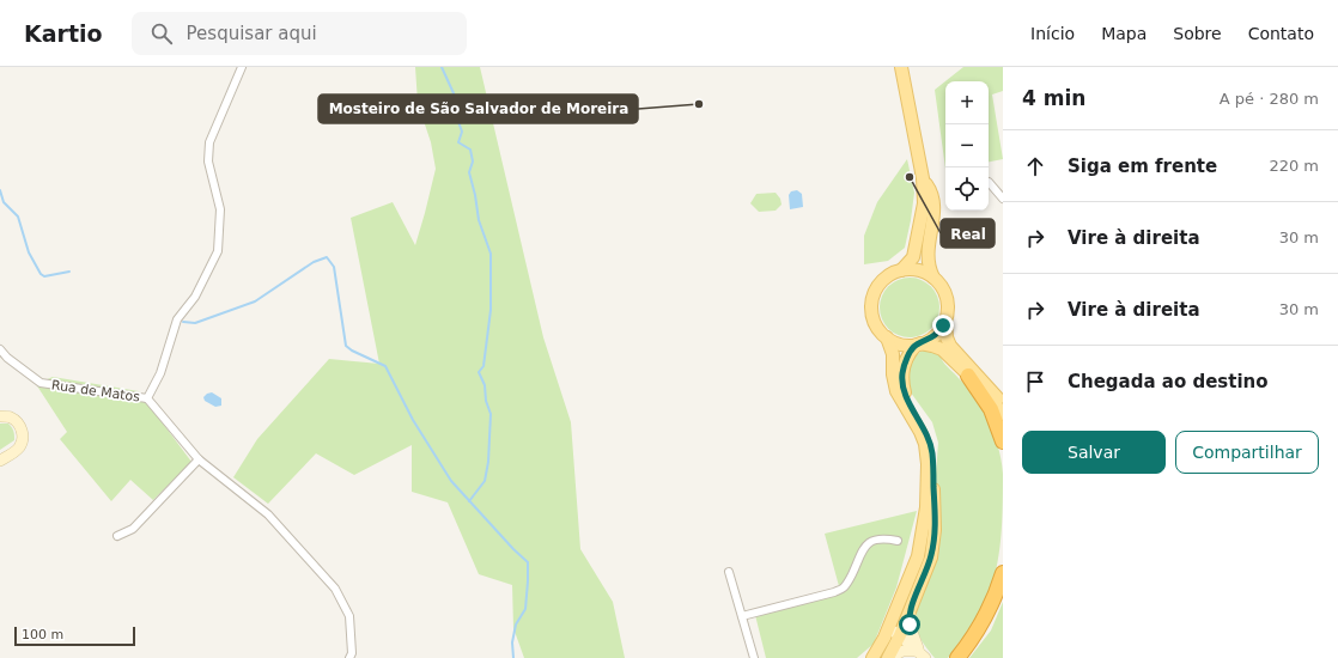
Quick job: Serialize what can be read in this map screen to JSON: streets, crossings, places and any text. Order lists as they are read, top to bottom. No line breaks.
{"streets":{"street":["Rua de Matos"]},"places":["Mosteiro de São Salvador de Moreira","Real"],"scale_bar":"100 m","page":{"header":"Kartio","search":"Pesquisar aqui","nav":["Início","Mapa","Sobre","Contato"],"heading":["4 min","A pé · 280 m"],"map_buttons":["+","−"],"list":[["Siga em frente","220 m"],["Vire à direita","30 m"],["Vire à direita","30 m"],"Chegada ao destino"],"buttons":["Salvar","Compartilhar"],"scale":"100 m"}}
